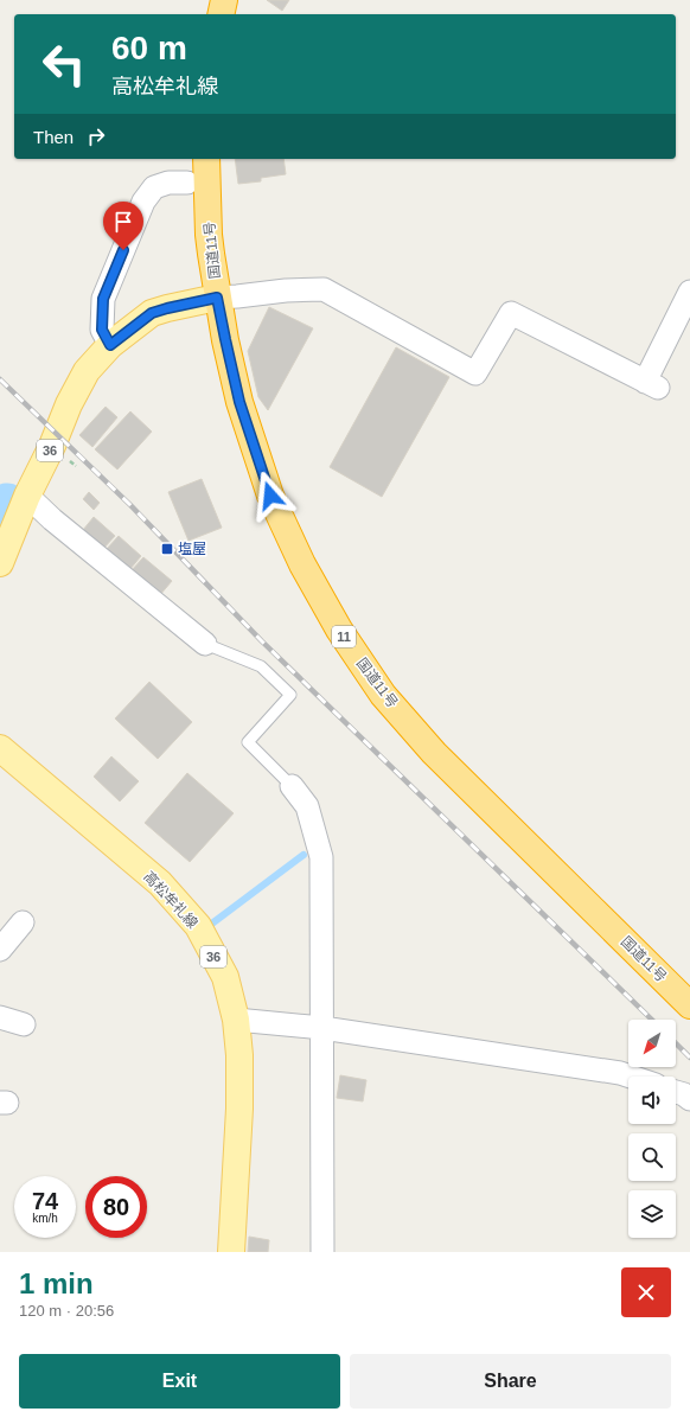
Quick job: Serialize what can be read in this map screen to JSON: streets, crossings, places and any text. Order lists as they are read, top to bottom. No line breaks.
{"streets":{"highway":["国道11号","11"],"main road":["36","高松牟礼線"]},"crossings":[["国道11号","36"]],"places":{"transit":["塩屋"]},"north":"bottom left","page":{"turn":["60 m","高松牟礼線"],"then":"Then","speed":"74 km/h","limit":"80","heading":["1 min","120 m · 20:56"],"buttons":["Exit","Share"]}}
